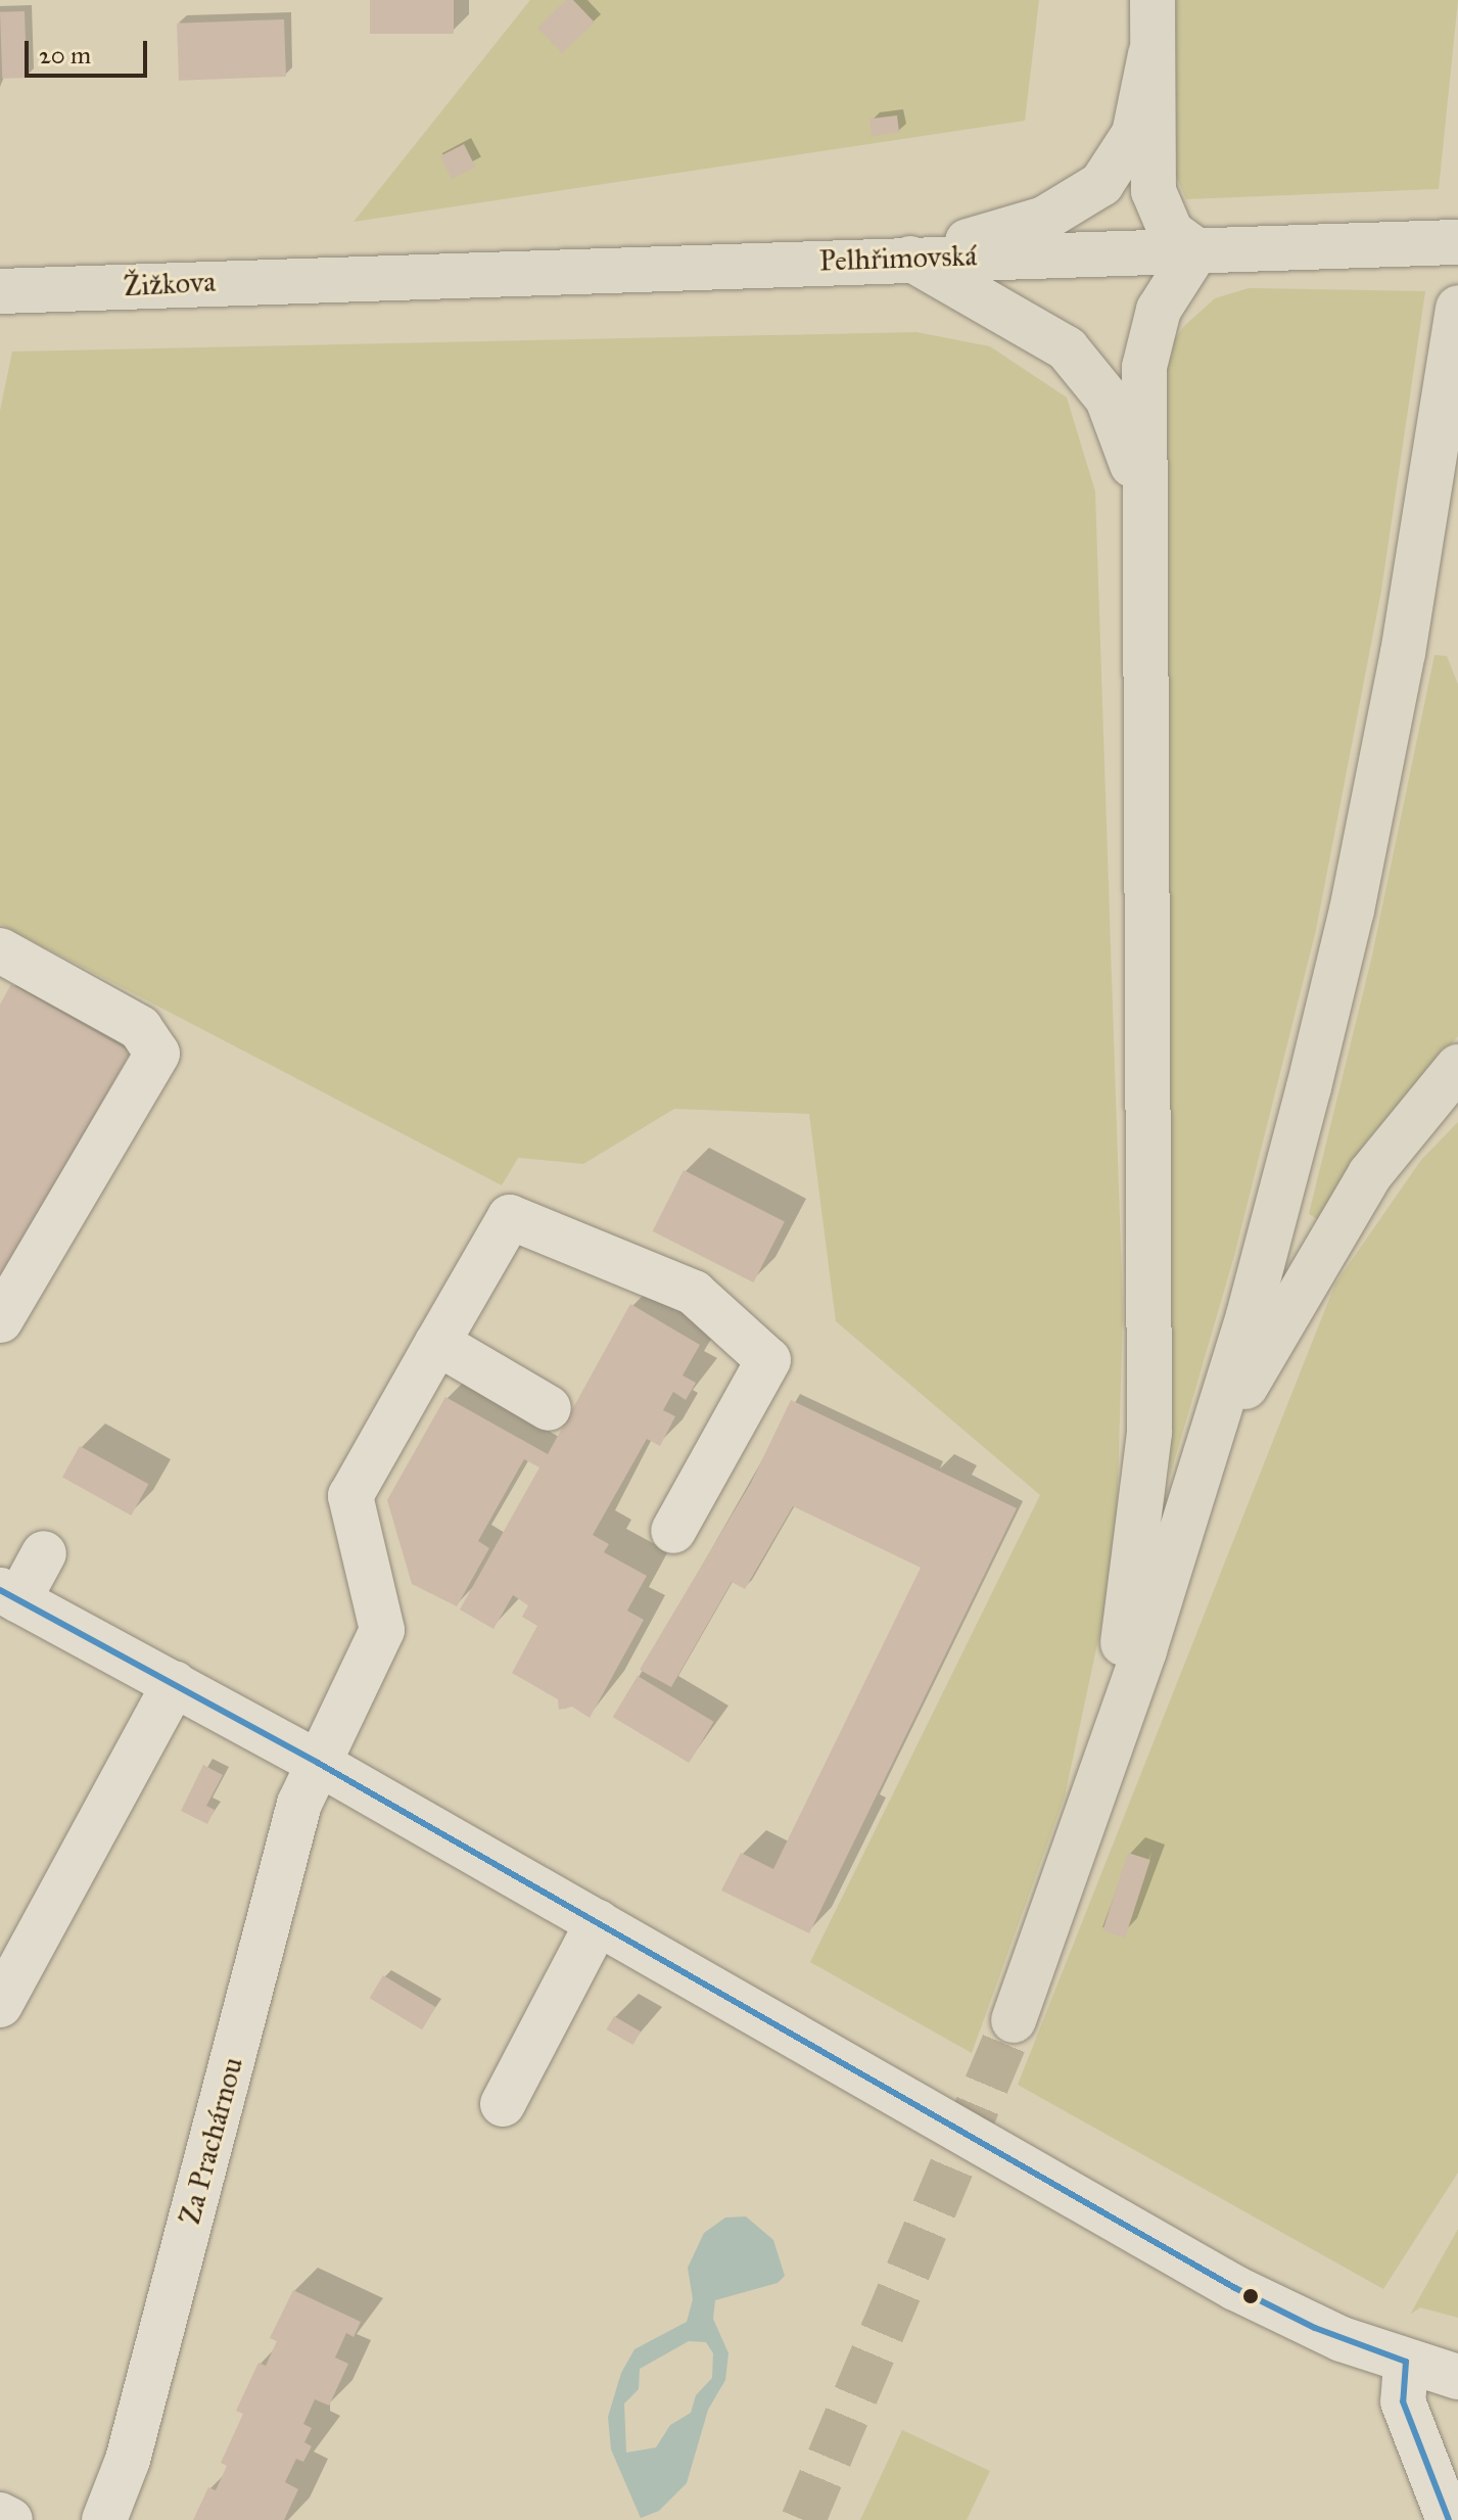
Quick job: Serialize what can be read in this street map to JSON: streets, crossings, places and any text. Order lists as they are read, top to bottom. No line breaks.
{"streets":{"main road":["Pelhřimovská","Žižkova"],"street":["Za Prachárnou"]},"crossings":[["Pelhřimovská","Žižkova"]],"scale_bar":"20 m"}
